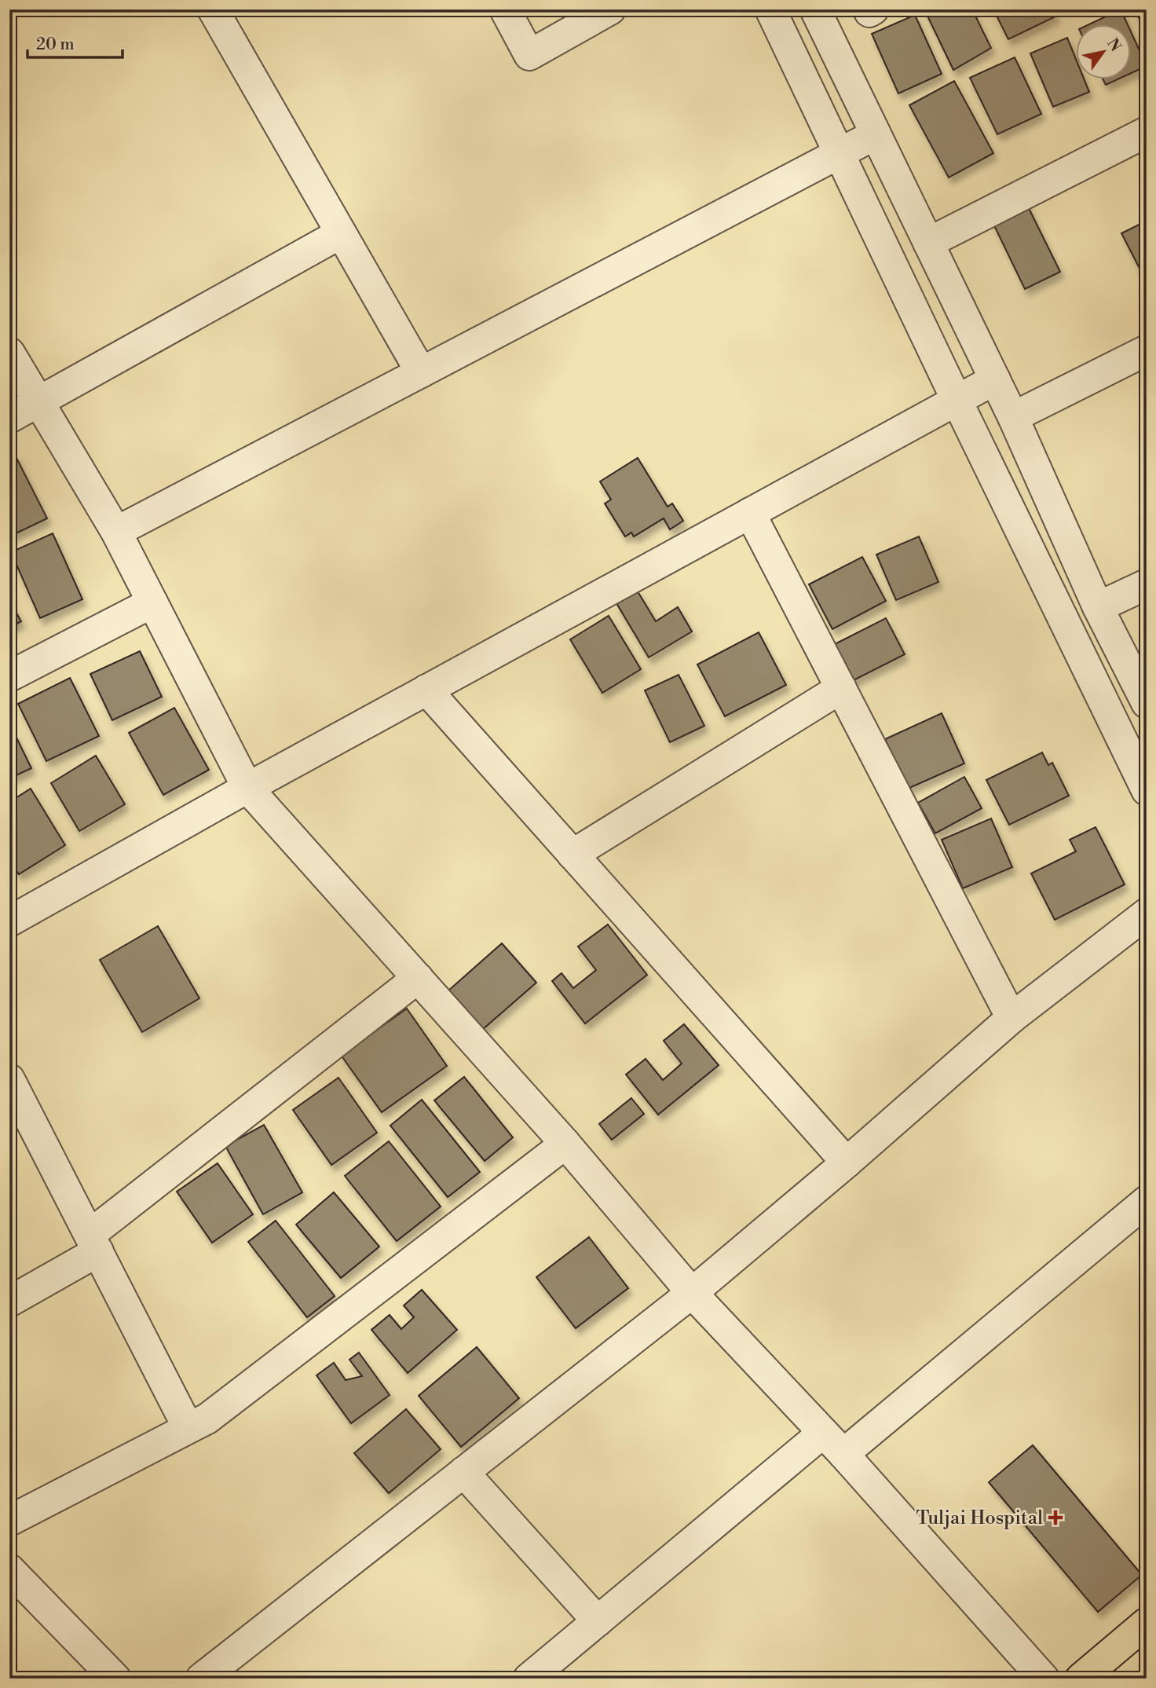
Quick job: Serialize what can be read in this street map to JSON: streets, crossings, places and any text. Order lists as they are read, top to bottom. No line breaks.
{"places":{"health":["Tuljai Hospital"]},"scale_bar":"20 m","north":"top right"}
